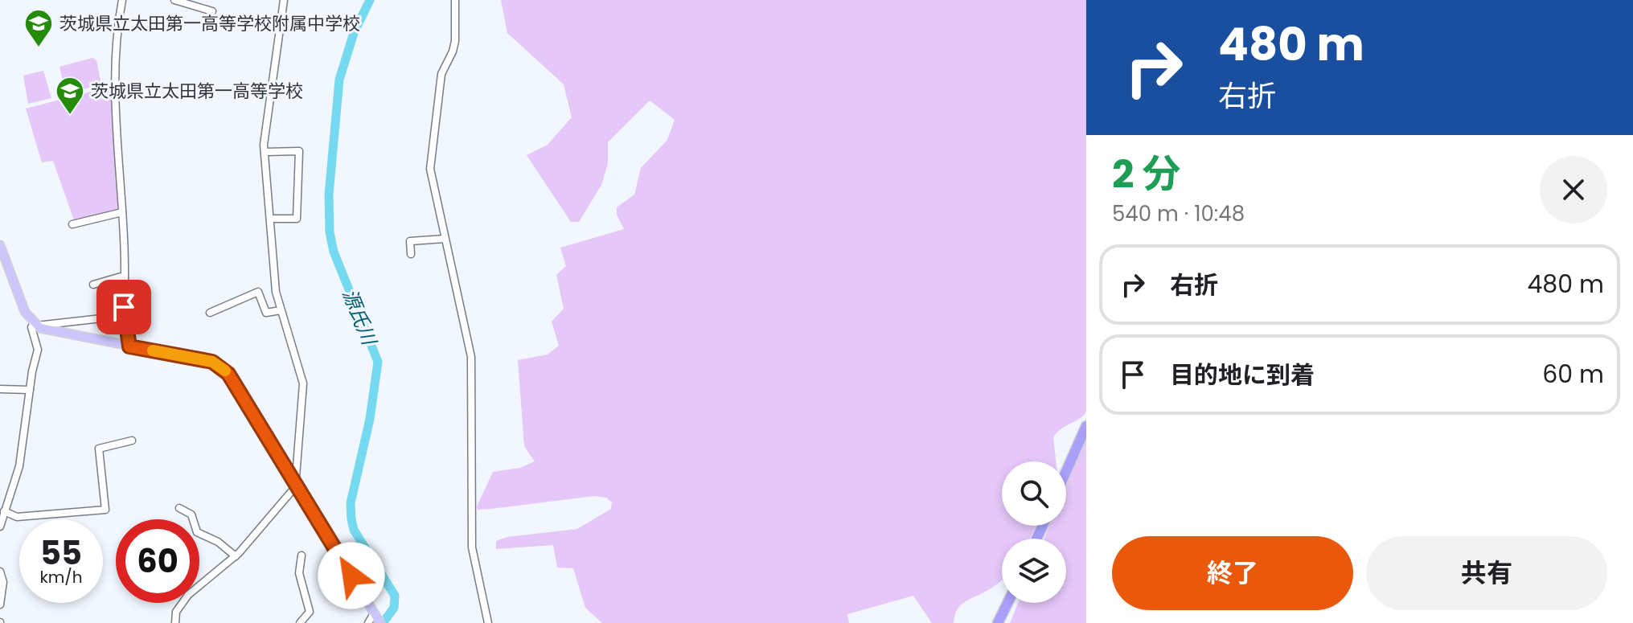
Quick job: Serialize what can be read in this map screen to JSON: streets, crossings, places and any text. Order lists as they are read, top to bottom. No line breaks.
{"water":["源氏川"],"places":{"school or university":["茨城県立太田第一高等学校附属中学校","茨城県立太田第一高等学校"]},"page":{"turn":["480 m","右折"],"heading":["2 分","540 m · 10:48"],"list":[{"name":"右折","value":"480 m"},{"name":"目的地に到着","value":"60 m"}],"speed":"55 km/h","limit":"60","buttons":["終了","共有"]}}
